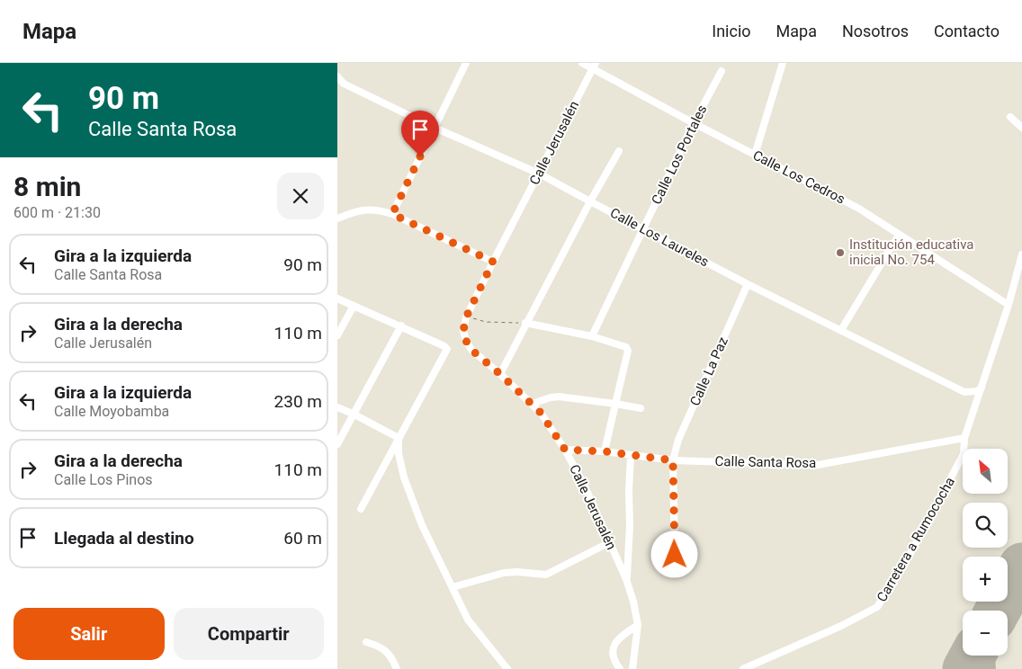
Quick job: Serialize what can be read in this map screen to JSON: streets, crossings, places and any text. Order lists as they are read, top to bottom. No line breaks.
{"streets":{"street":["Calle Jerusalén","Calle Los Portales","Calle Los Cedros","Calle Los Laureles","Calle La Paz","Calle Santa Rosa","Carretera a Rumococha"]},"crossings":[["Calle Jerusalén","Calle Los Cedros"],["Calle Jerusalén","Calle Los Laureles"],["Calle Jerusalén","Calle Santa Rosa"],["Calle Los Portales","Calle Los Cedros"],["Calle Los Portales","Calle Los Laureles"],["Calle Los Cedros","Carretera a Rumococha"],["Calle Los Laureles","Calle La Paz"],["Calle Los Laureles","Carretera a Rumococha"],["Calle La Paz","Calle Santa Rosa"],["Calle Santa Rosa","Carretera a Rumococha"]],"places":["Institución educativa inicial No. 754"],"north":"top left","page":{"header":"Mapa","nav":["Inicio","Mapa","Nosotros","Contacto"],"turn":["90 m","Calle Santa Rosa"],"heading":["8 min","600 m · 21:30"],"list":[{"name":"Gira a la izquierda","note":"Calle Santa Rosa","value":"90 m"},{"name":"Gira a la derecha","note":"Calle Jerusalén","value":"110 m"},{"name":"Gira a la izquierda","note":"Calle Moyobamba","value":"230 m"},{"name":"Gira a la derecha","note":"Calle Los Pinos","value":"110 m"},{"name":"Llegada al destino","value":"60 m"}],"map_buttons":["+","−"],"buttons":["Salir","Compartir"]}}
